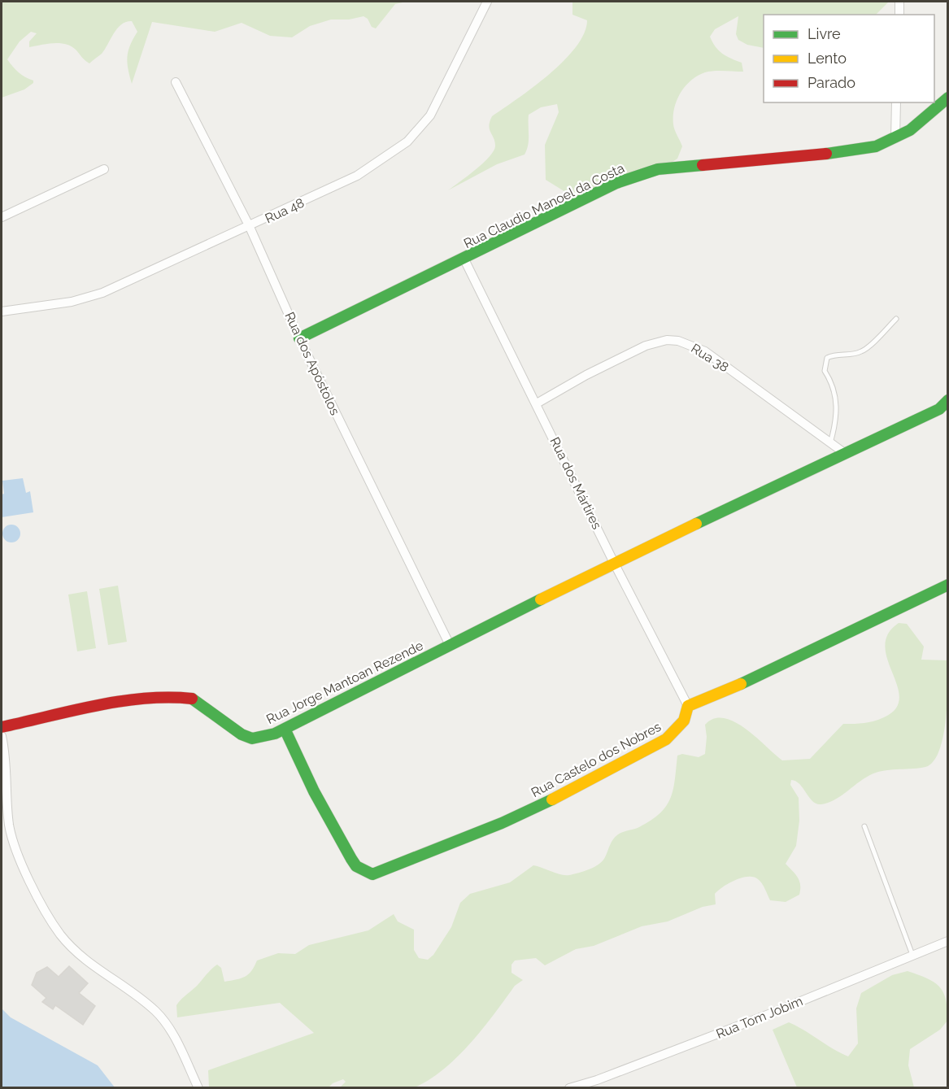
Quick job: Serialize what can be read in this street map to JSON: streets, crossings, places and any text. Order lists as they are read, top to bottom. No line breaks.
{"streets":{"street":["Rua Claudio Manoel da Costa","Rua 48","Rua 38","Rua dos Apóstolos","Rua dos Mártires","Rua Jorge Mantoan Rezende","Rua Castelo dos Nobres","Rua Tom Jobim"]},"crossings":[["Rua Claudio Manoel da Costa","Rua dos Apóstolos"],["Rua Claudio Manoel da Costa","Rua dos Mártires"],["Rua 48","Rua dos Apóstolos"],["Rua 38","Rua dos Mártires"],["Rua dos Apóstolos","Rua Jorge Mantoan Rezende"],["Rua dos Mártires","Rua Castelo dos Nobres"],["Rua Jorge Mantoan Rezende","Rua Castelo dos Nobres"]],"legend":["Livre","Lento","Parado"]}
